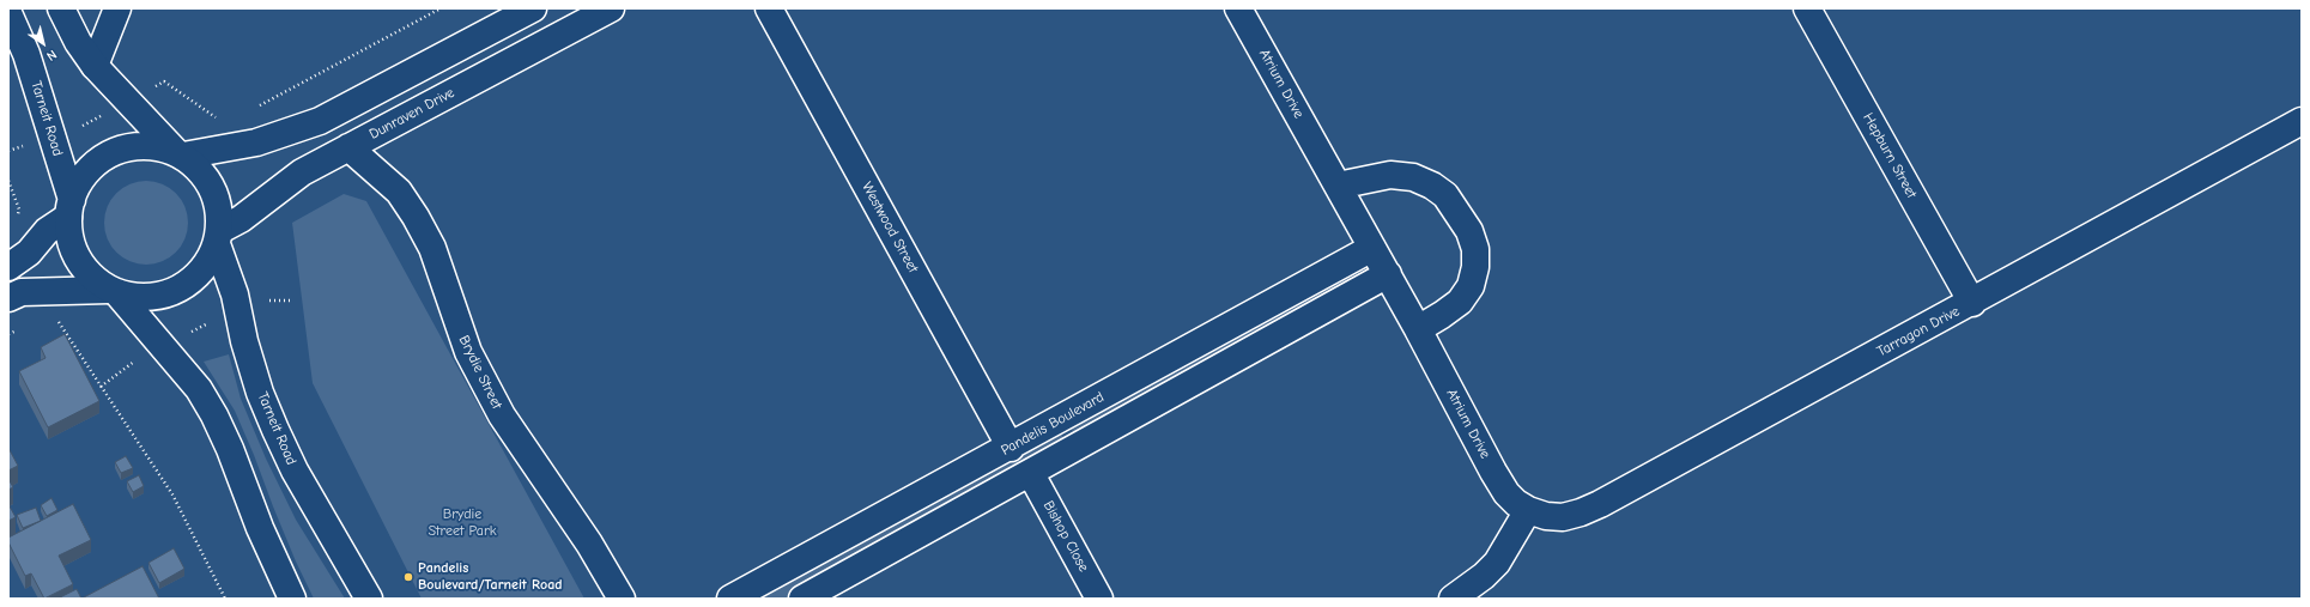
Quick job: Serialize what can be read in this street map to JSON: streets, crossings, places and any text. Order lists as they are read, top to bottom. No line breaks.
{"streets":{"street":["Atrium Drive","Dunraven Drive","Tarneit Road","Hepburn Street","Westwood Street","Tarragon Drive","Brydie Street","Pandelis Boulevard","Bishop Close"]},"crossings":[["Atrium Drive","Tarragon Drive"],["Atrium Drive","Pandelis Boulevard"],["Dunraven Drive","Tarneit Road"],["Dunraven Drive","Brydie Street"],["Hepburn Street","Tarragon Drive"],["Westwood Street","Pandelis Boulevard"]],"parks":["Brydie Street Park"],"places":["Pandelis Boulevard/Tarneit Road"],"north":"bottom right"}
